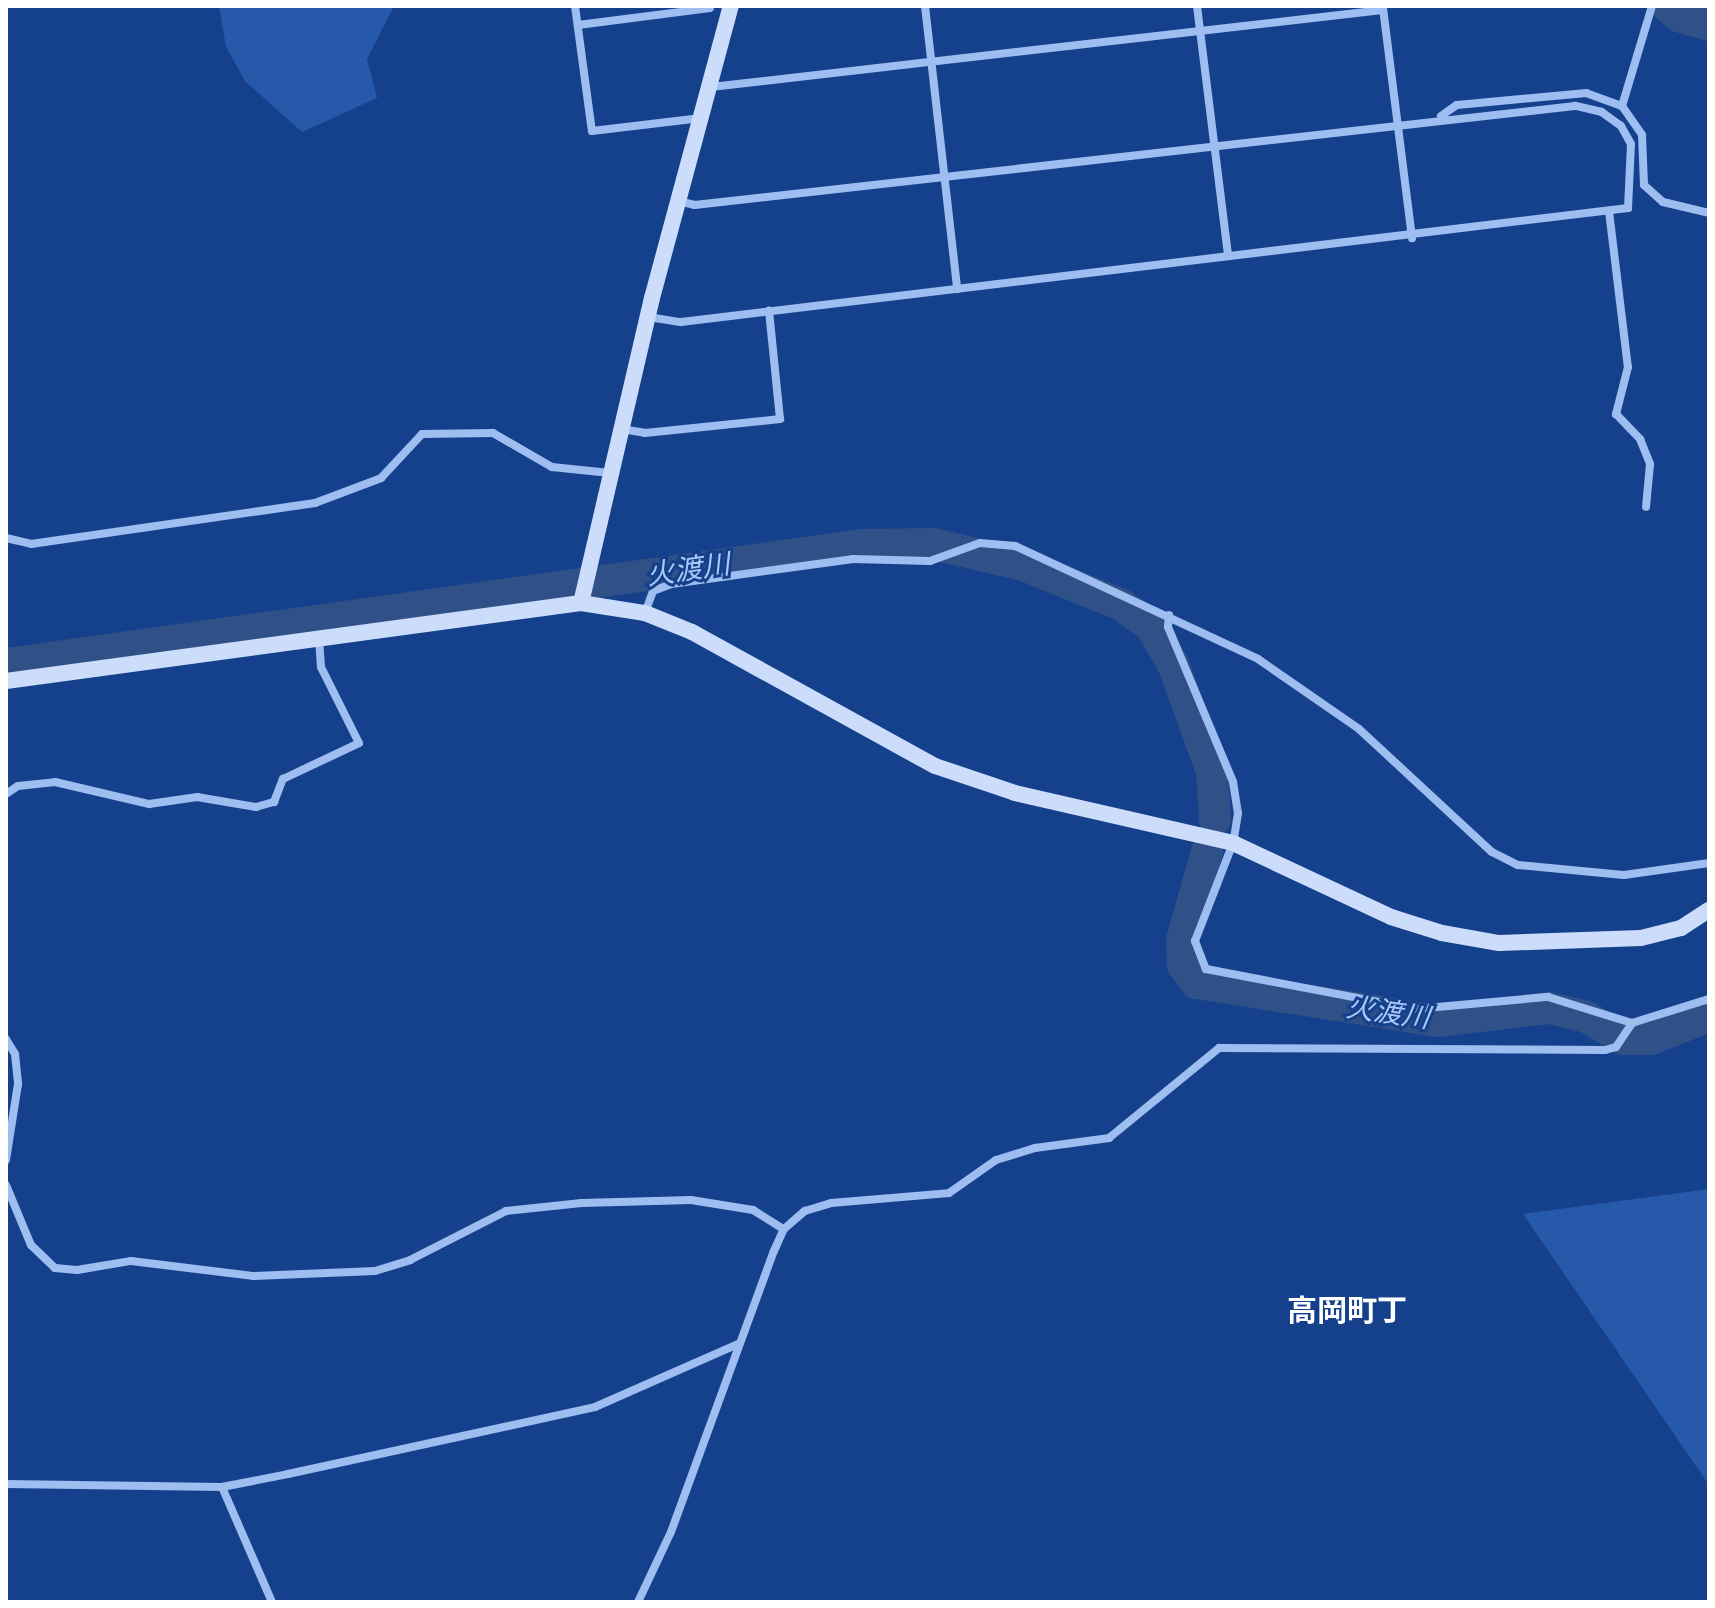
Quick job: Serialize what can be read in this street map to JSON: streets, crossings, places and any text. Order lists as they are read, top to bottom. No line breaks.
{"districts":["高岡町丁"],"water":["火渡川"]}
